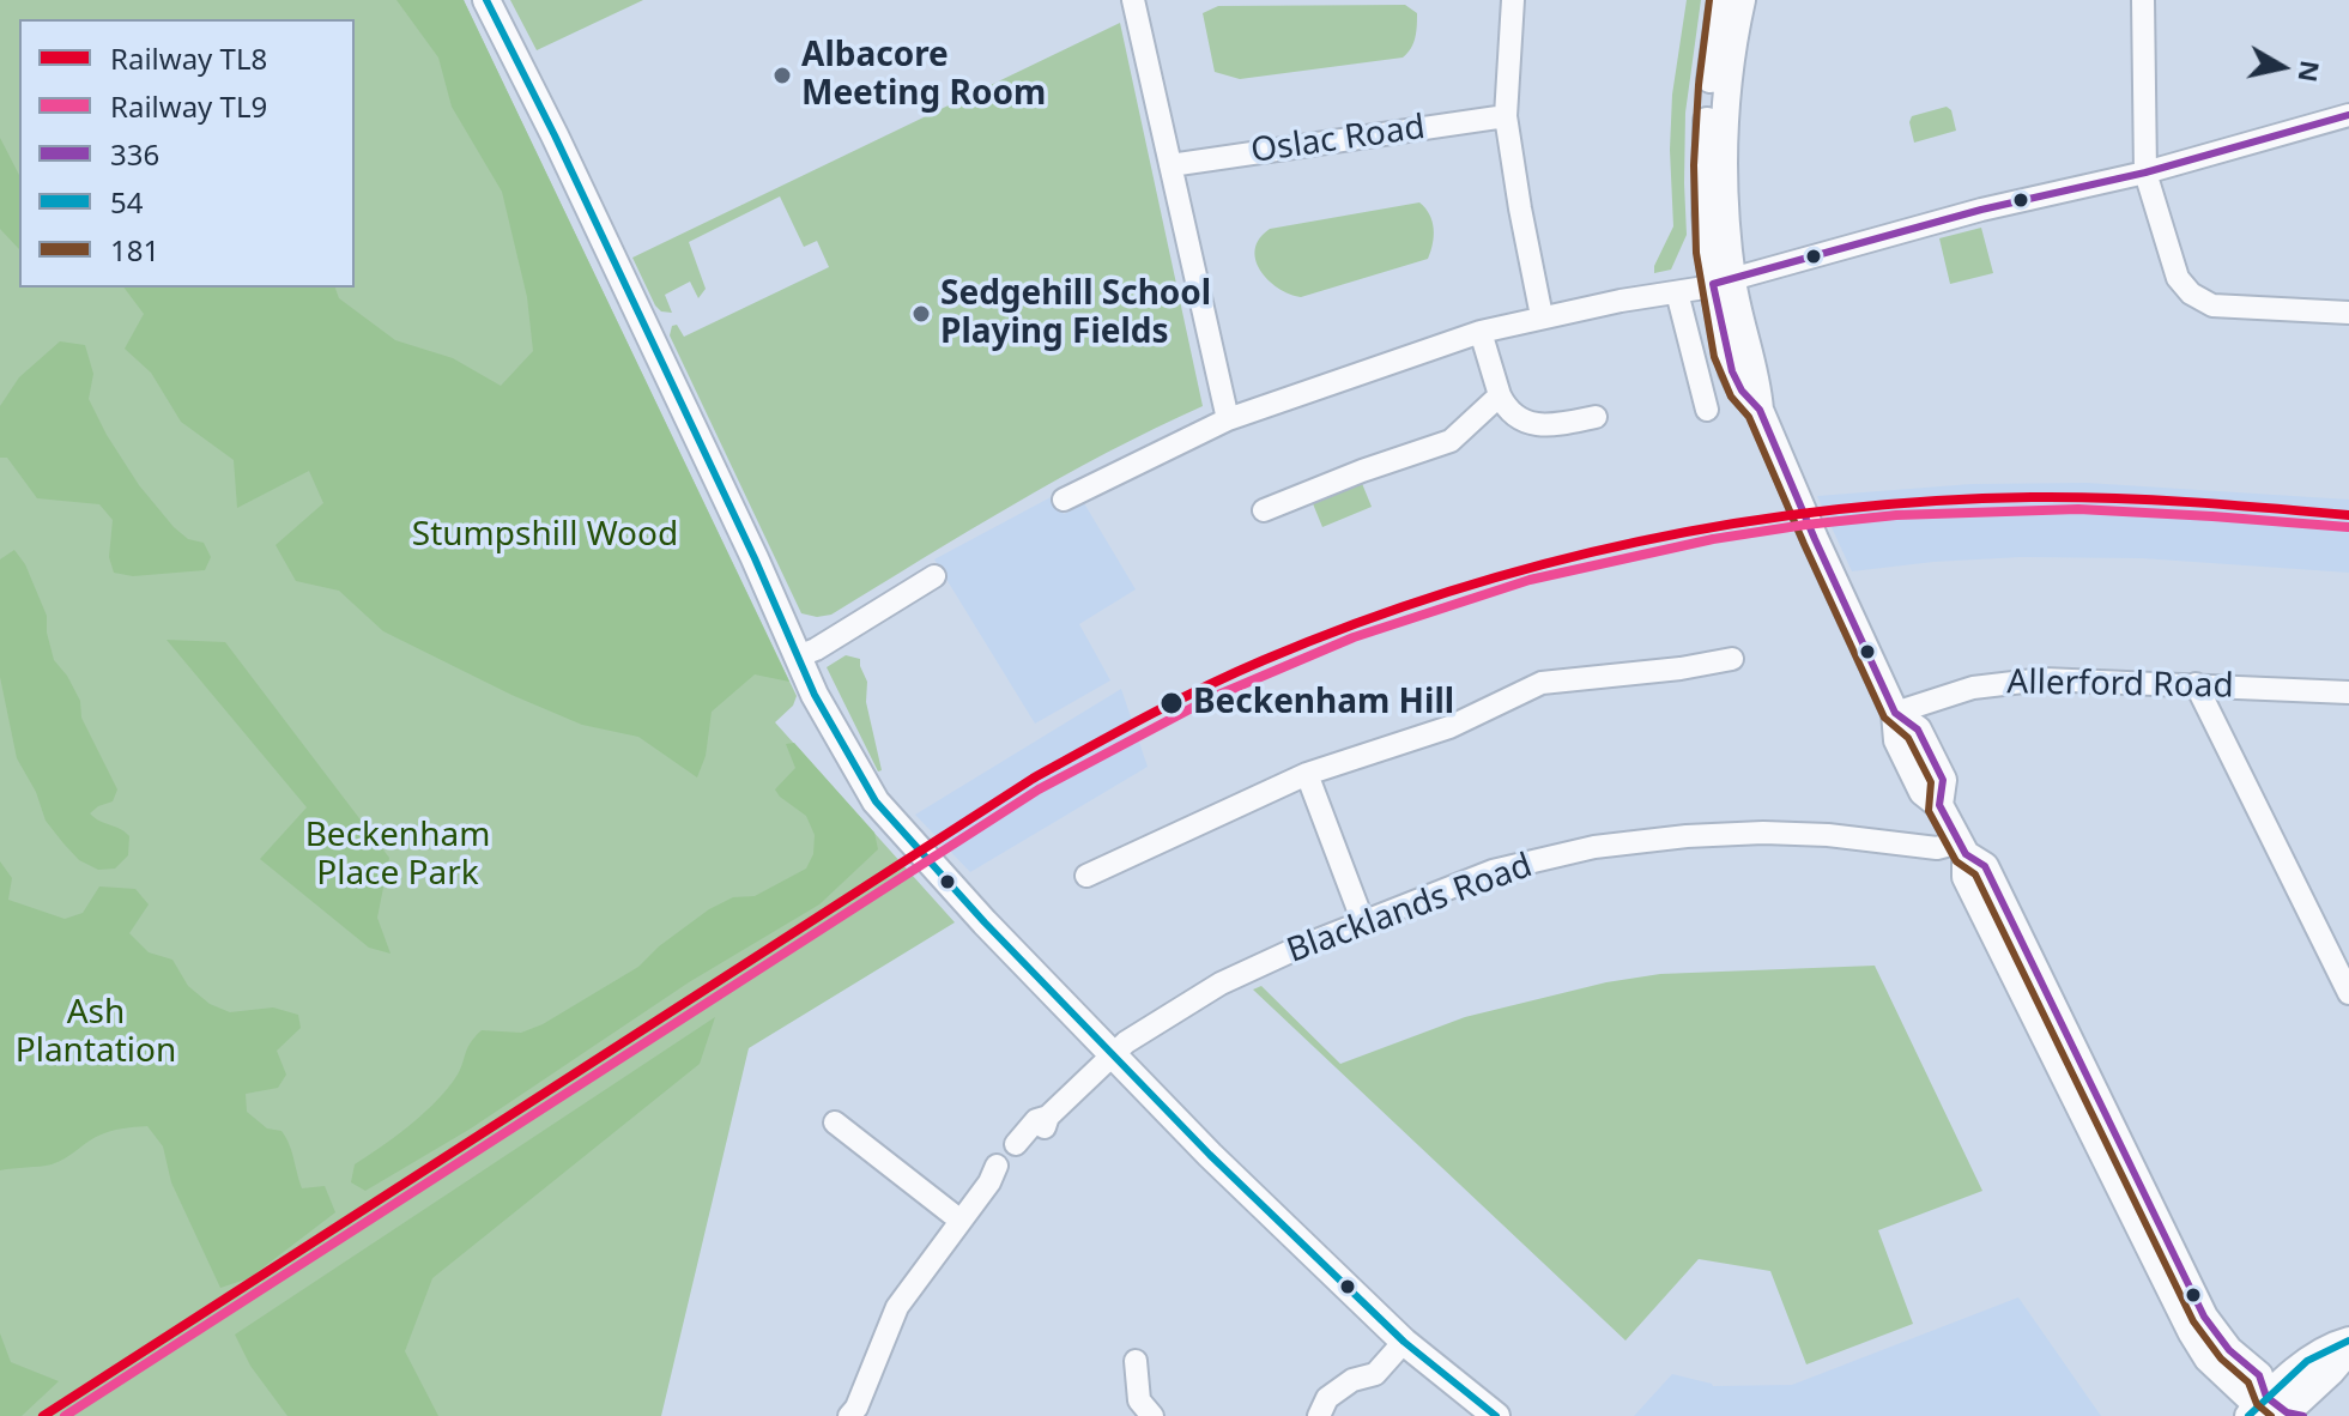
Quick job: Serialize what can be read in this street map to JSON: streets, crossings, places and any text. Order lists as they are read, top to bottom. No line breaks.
{"streets":{"street":["Oslac Road","Allerford Road","Blacklands Road"]},"parks":["Stumpshill Wood","Beckenham Place Park","Ash Plantation"],"places":["Albacore Meeting Room","Sedgehill School Playing Fields","Beckenham Hill"],"lines":["transit line 54","transit line 181","transit line 336","rail line TL8","rail line TL9"],"legend":["Railway TL8","Railway TL9","336","54","181"],"north":"right"}
